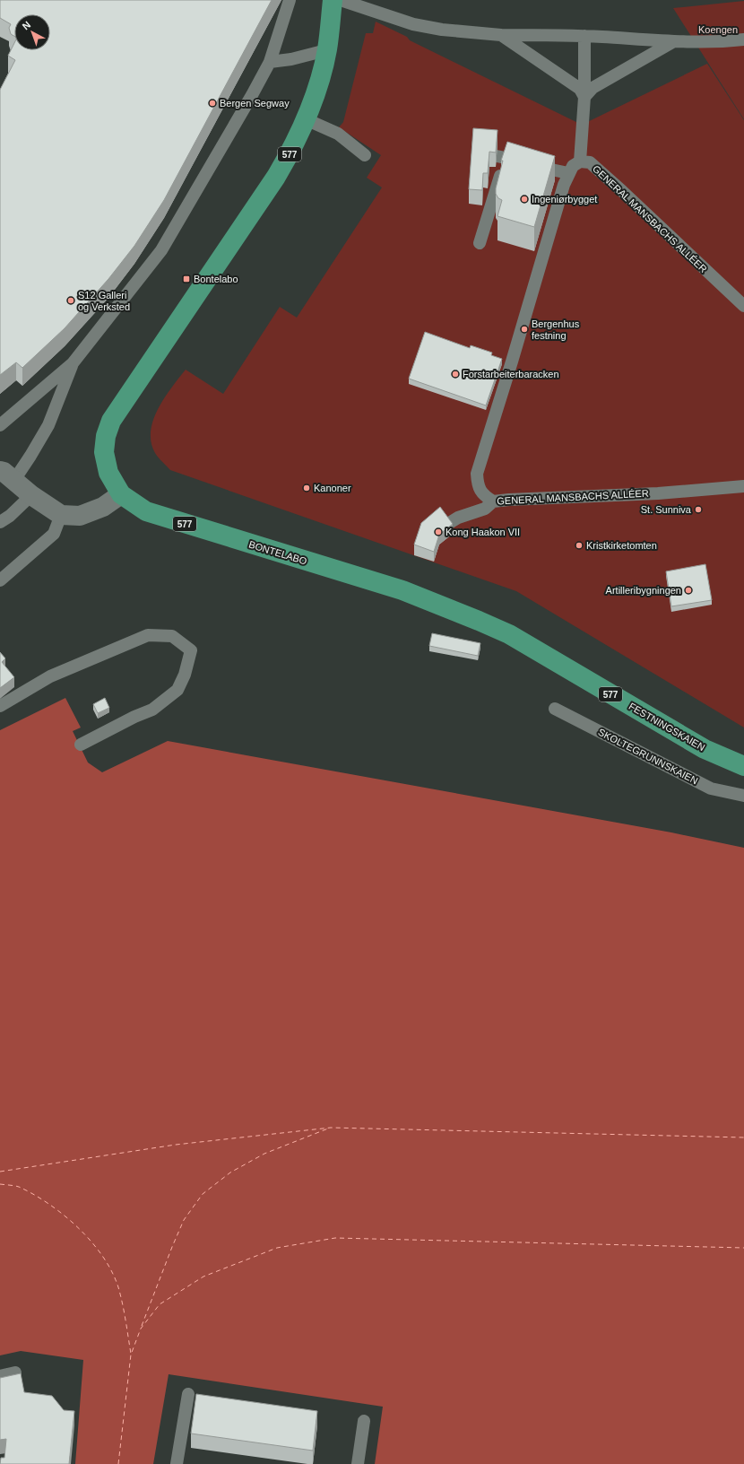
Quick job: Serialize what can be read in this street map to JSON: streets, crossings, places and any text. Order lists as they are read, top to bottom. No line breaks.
{"streets":{"main road":["577","BONTELABO","FESTNINGSKAIEN"],"lane":["GENERAL MANSBACHS ALLÉER","SKOLTEGRUNNSKAIEN"]},"crossings":[["BONTELABO","FESTNINGSKAIEN"]],"parks":["Koengen"],"places":{"other":["Bergen Segway","Ingeniørbygget","S12 Galleri og Verksted","Bergenhus festning","Forstarbeiterbaracken","Kanoner","St. Sunniva","Kong Haakon VII","Kristkirketomten","Artilleribygningen"],"transit":["Bontelabo"]},"north":"top left"}
